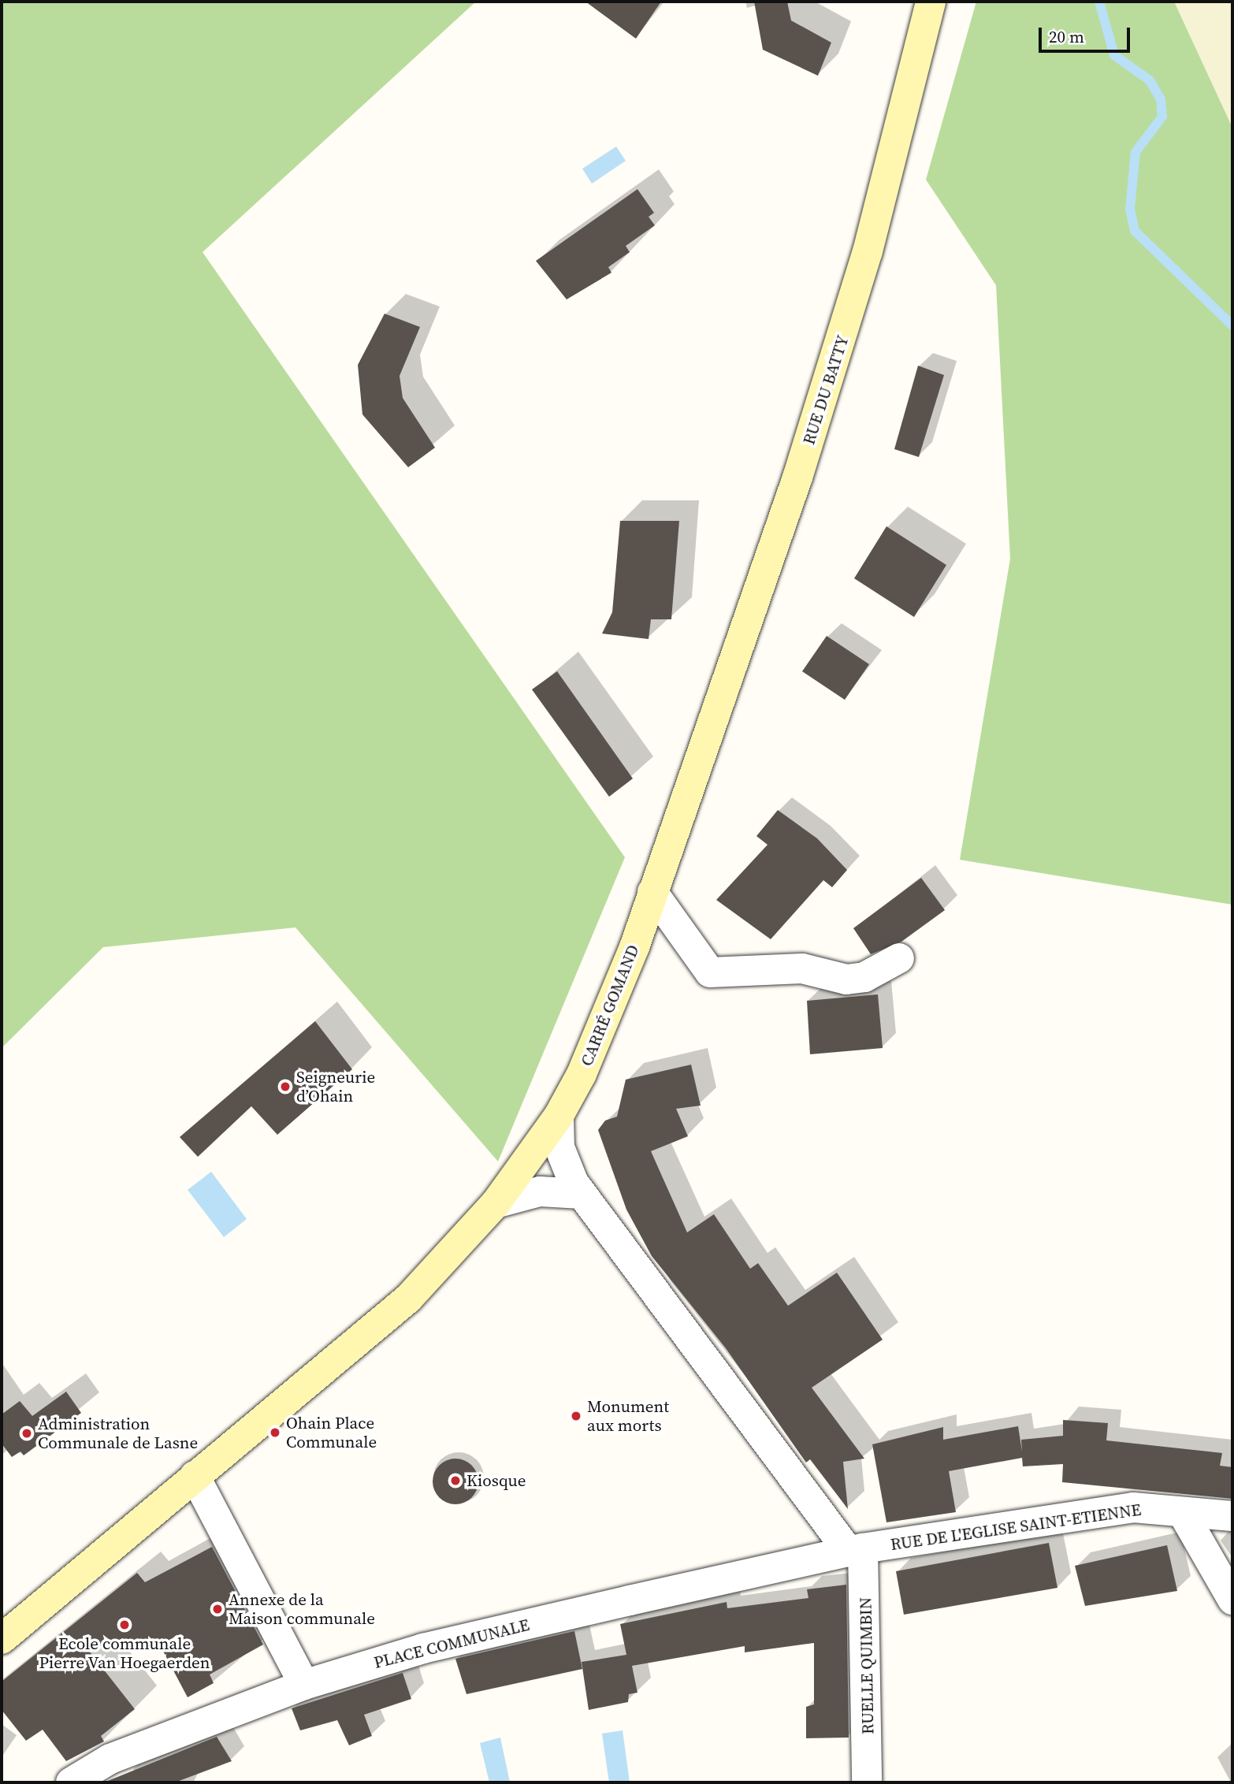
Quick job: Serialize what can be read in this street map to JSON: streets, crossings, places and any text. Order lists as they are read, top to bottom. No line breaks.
{"streets":{"main road":["RUE DU BATTY","CARRÉ GOMAND"],"street":["RUE DE L'EGLISE SAINT-ETIENNE","PLACE COMMUNALE","RUELLE QUIMBIN"]},"crossings":[["RUE DU BATTY","CARRÉ GOMAND"],["RUE DE L'EGLISE SAINT-ETIENNE","PLACE COMMUNALE"],["RUE DE L'EGLISE SAINT-ETIENNE","RUELLE QUIMBIN"],["PLACE COMMUNALE","RUELLE QUIMBIN"]],"places":["Seigneurie d’Ohain","Monument aux morts","Ohain Place Communale","Administration Communale de Lasne","Kiosque","Annexe de la Maison communale","Ecole communale Pierre Van Hoegaerden"],"scale_bar":"20 m"}
